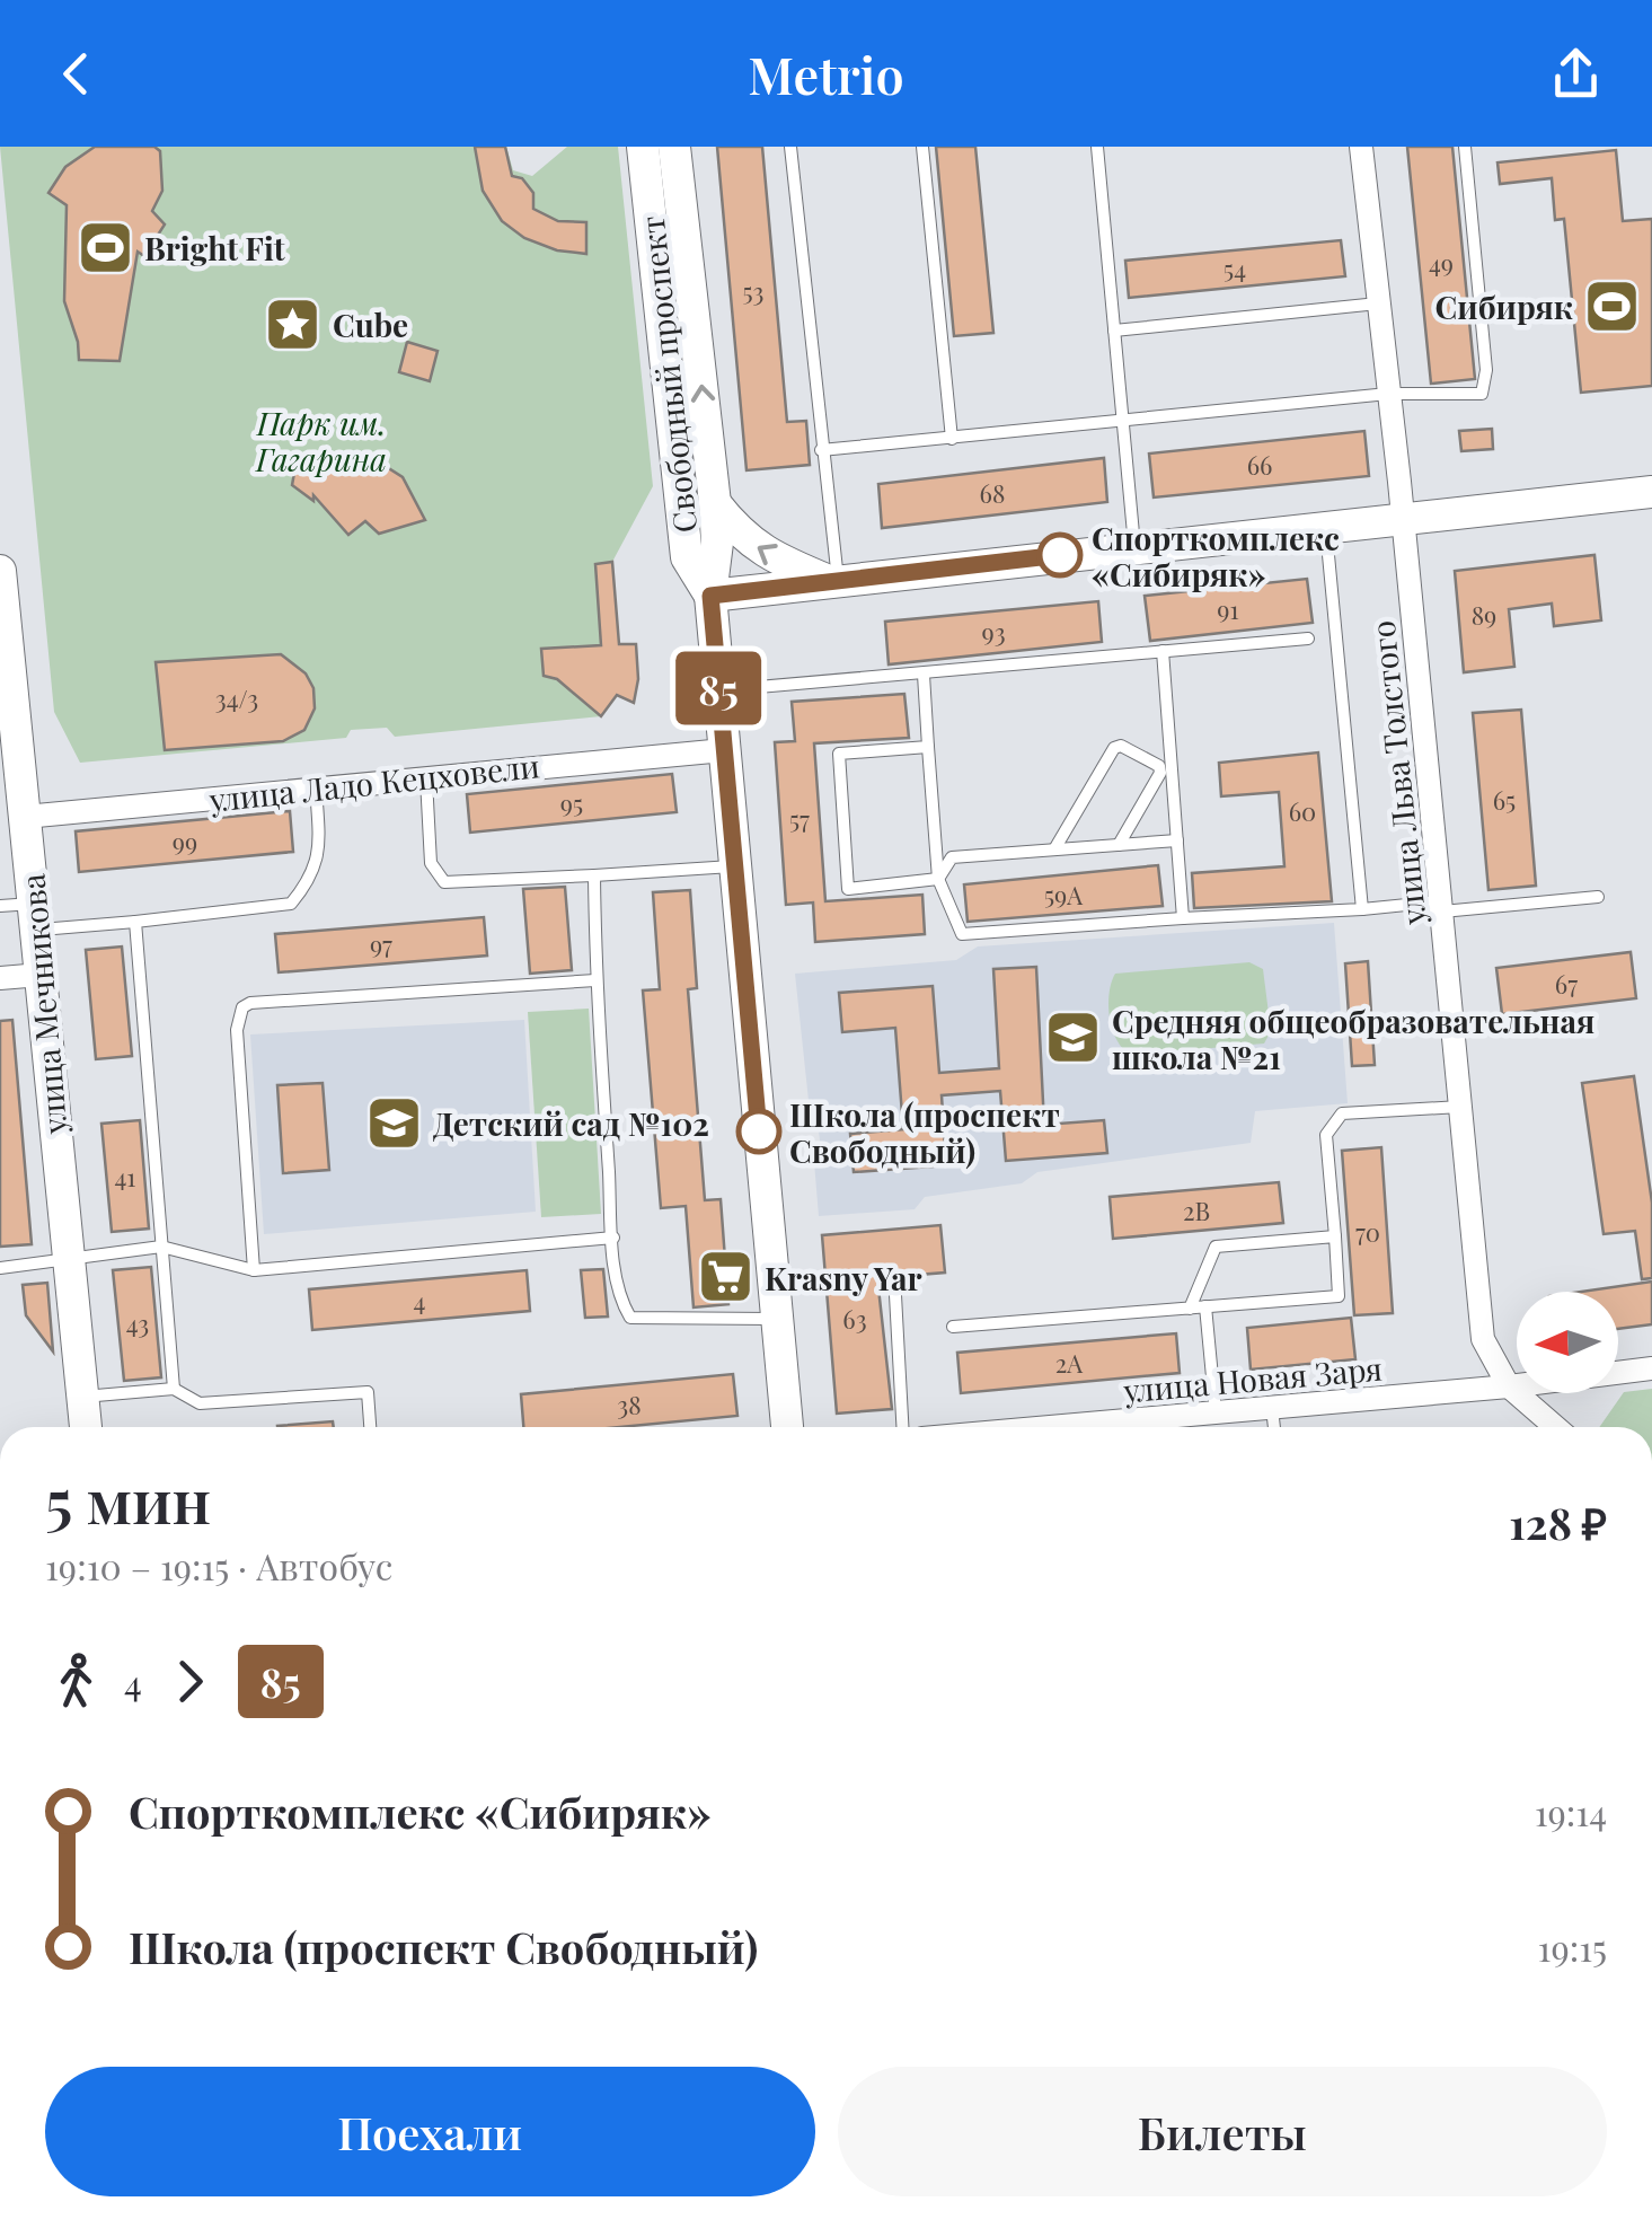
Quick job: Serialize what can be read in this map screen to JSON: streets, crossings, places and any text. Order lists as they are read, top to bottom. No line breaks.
{"streets":{"main road":["Свободный проспект","улица Мечникова"],"street":["улица Льва Толстого","улица Ладо Кецховели","улица Новая Заря"]},"crossings":[["Свободный проспект","улица Ладо Кецховели"],["улица Льва Толстого","улица Новая Заря"],["улица Ладо Кецховели","улица Мечникова"]],"parks":["Парк им. Гагарина"],"places":{"sports":["Bright Fit","Сибиряк"],"place":["Cube"],"other":["Спорткомплекс «Сибиряк»","Школа (проспект Свободный)"],"school or university":["Средняя общеобразовательная школа №21","Детский сад №102"],"supermarket":["Krasny Yar"]},"lines":["bus line 85"],"house_numbers":["49","54","53","66","68","91","89","93","34/3","65","95","60","57","99","59А","97","67","41","2В","70","4","63","43","2А","38"],"north":"left","page":{"header":"Metrio","on_map":"85","heading":["5 мин","19:10 – 19:15 · Автобус","128 ₽"],"legs":["4","85"],"list":[{"name":"Спорткомплекс «Сибиряк»","value":"19:14"},{"name":"Школа (проспект Свободный)","value":"19:15"}],"buttons":["Поехали","Билеты"]}}
